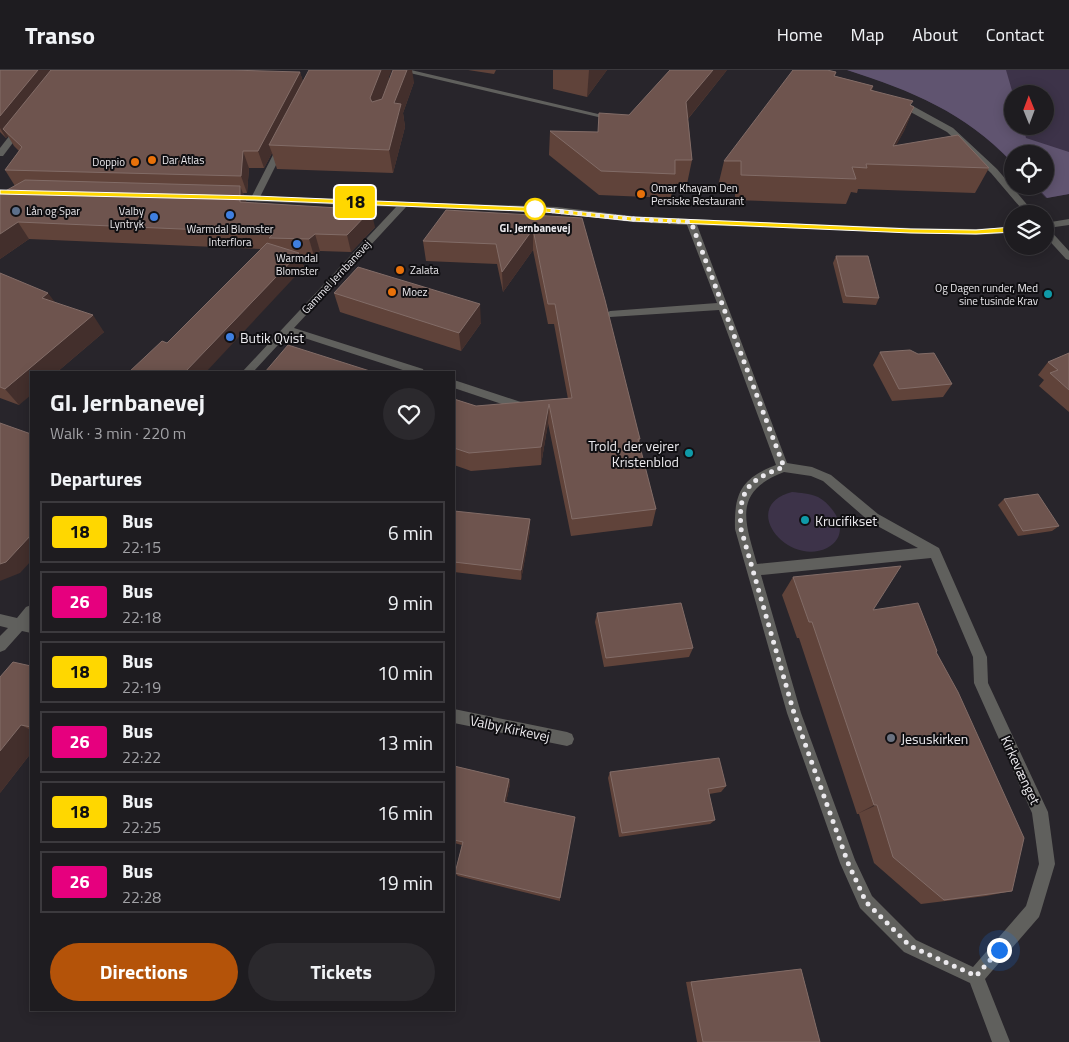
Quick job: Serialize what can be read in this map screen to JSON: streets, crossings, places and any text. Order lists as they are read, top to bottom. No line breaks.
{"streets":{"street":["Gammel Jernbanevej","Valby Kirkevej","Kirkevænget"]},"places":["Dar Atlas","Doppio","Omar Khayam Den Persiske Restaurant","Gl. Jernbanevej","Lån og Spar","Warmdal Blomster Interflora","Valby Lyntryk","Warmdal Blomster","Zalata","Moez","Og Dagen runder, Med sine tusinde Krav","Butik Qvist","Trold, der vejrer Kristenblod","Krucifikset","Jesuskirken"],"lines":["bus line 18"],"north":"top","page":{"header":"Transo","nav":["Home","Map","About","Contact"],"on_map":"18","heading":[["Gl. Jernbanevej","Walk · 3 min · 220 m"],"Departures"],"list":[{"mark":"18","name":"Bus","note":"22:15","value":"6 min"},{"mark":"26","name":"Bus","note":"22:18","value":"9 min"},{"mark":"18","name":"Bus","note":"22:19","value":"10 min"},{"mark":"26","name":"Bus","note":"22:22","value":"13 min"},{"mark":"18","name":"Bus","note":"22:25","value":"16 min"},{"mark":"26","name":"Bus","note":"22:28","value":"19 min"}],"buttons":["Directions","Tickets"]}}
